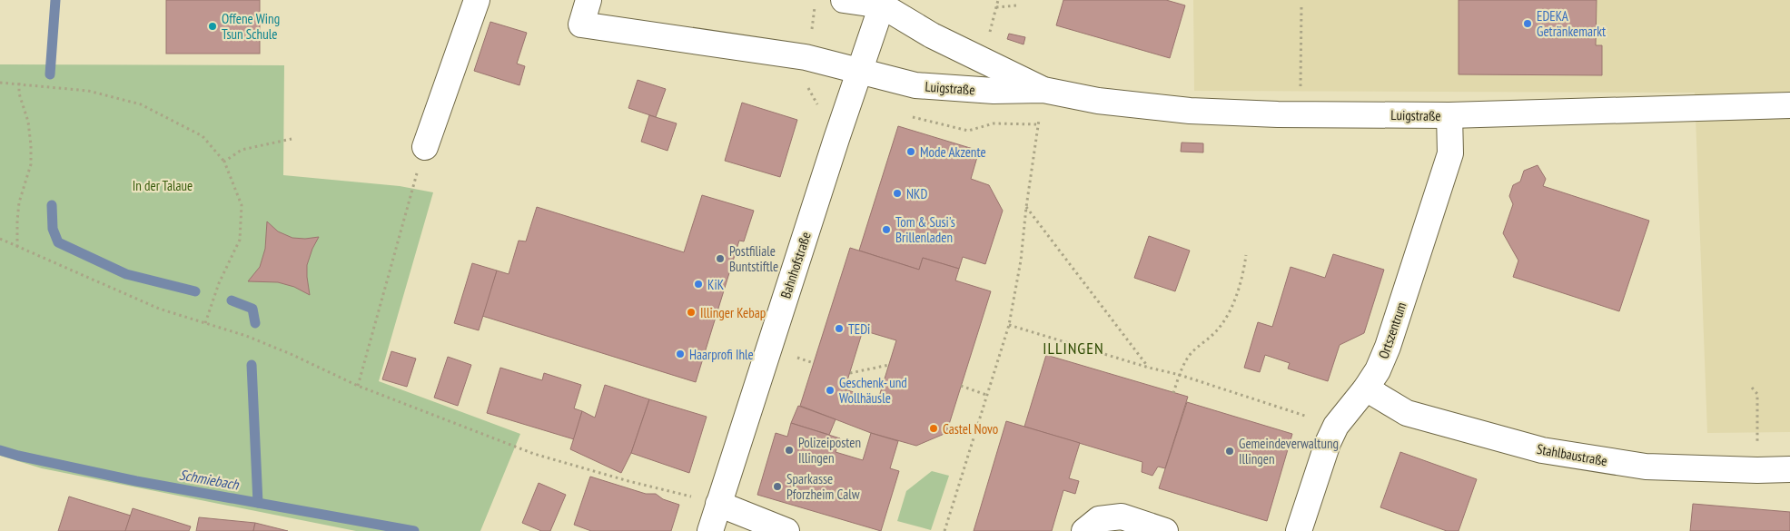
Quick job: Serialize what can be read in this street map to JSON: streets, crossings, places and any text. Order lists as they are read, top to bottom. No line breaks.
{"streets":{"street":["Luigstraße","Bahnhofstraße","Ortszentrum","Stahlbaustraße"]},"crossings":[["Luigstraße","Bahnhofstraße"],["Luigstraße","Ortszentrum"],["Ortszentrum","Stahlbaustraße"]],"districts":["ILLINGEN"],"water":["Schmiebach"],"parks":["In der Talaue"],"places":["EDEKA Getränkemarkt","Offene Wing Tsun Schule","Mode Akzente","NKD","Tom & Susi's Brillenladen","Postfiliale Buntstiftle","KiK","Illinger Kebap","TEDi","Haarprofi Ihle","Geschenk- und Wollhäusle","Castel Novo","Polizeiposten Illingen","Gemeindeverwaltung Illingen","Sparkasse Pforzheim Calw"]}
